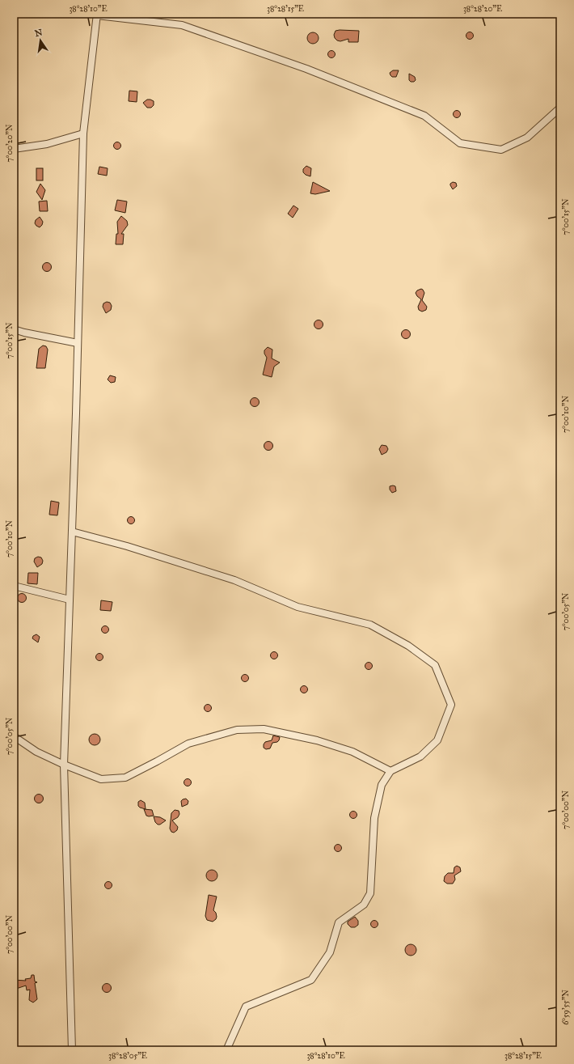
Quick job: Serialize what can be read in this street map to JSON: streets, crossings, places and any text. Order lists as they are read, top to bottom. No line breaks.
{"north":"top","coordinates":["38°28'10\"E","38°28'15\"E","38°28'20\"E","7°00'20\"N","7°00'15\"N","7°00'10\"N","7°00'05\"N","7°00'00\"N","6°59'55\"N","38°28'05\"E"]}
